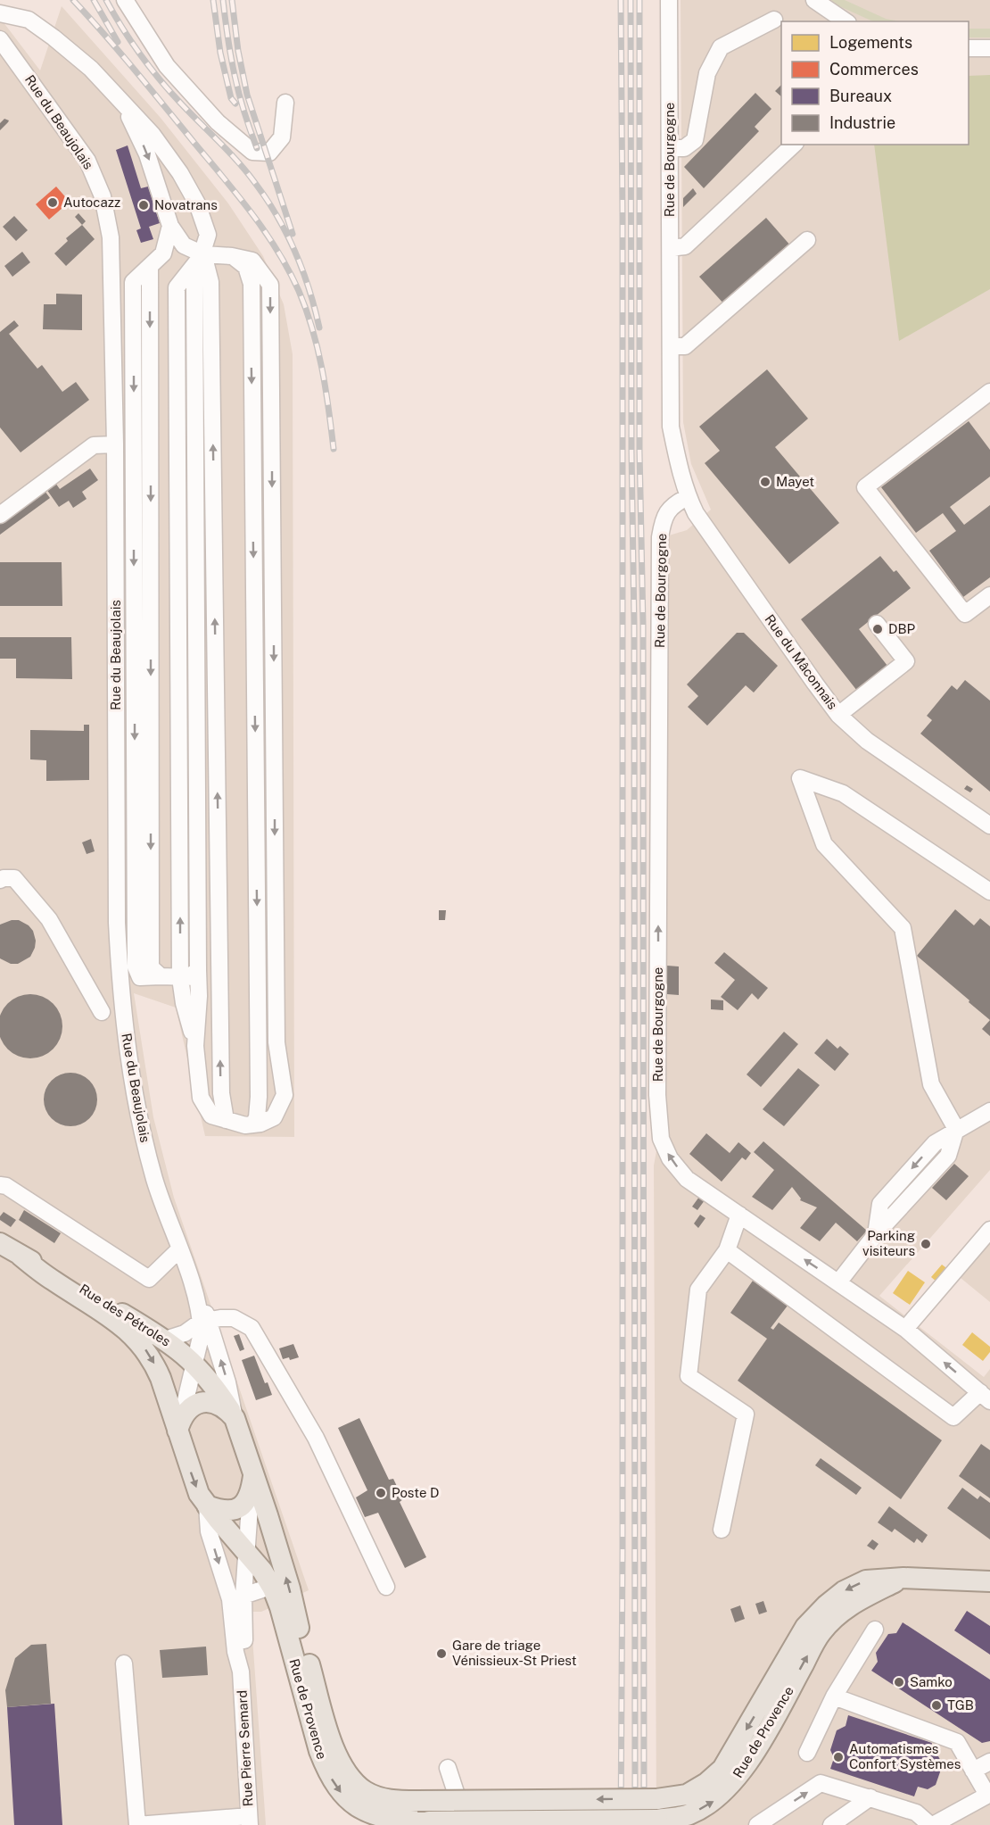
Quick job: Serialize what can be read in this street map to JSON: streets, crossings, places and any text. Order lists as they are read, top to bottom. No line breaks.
{"streets":{"main road":["Rue des Pétroles","Rue de Provence"],"street":["Rue du Beaujolais","Rue de Bourgogne","Rue du Mâconnais","Rue Pierre Semard"]},"crossings":[["Rue du Beaujolais","Rue des Pétroles"],["Rue du Beaujolais","Rue de Provence"],["Rue de Bourgogne","Rue du Mâconnais"],["Rue des Pétroles","Rue de Provence"],["Rue de Provence","Rue Pierre Semard"]],"one_way":["Rue de Bourgogne"],"places":["Autocazz","Novatrans","Mayet","DBP","Parking visiteurs","Poste D","Gare de triage Vénissieux-St Priest","Samko","TGB","Automatismes Confort Systèmes"],"legend":["Logements","Commerces","Bureaux","Industrie"]}
